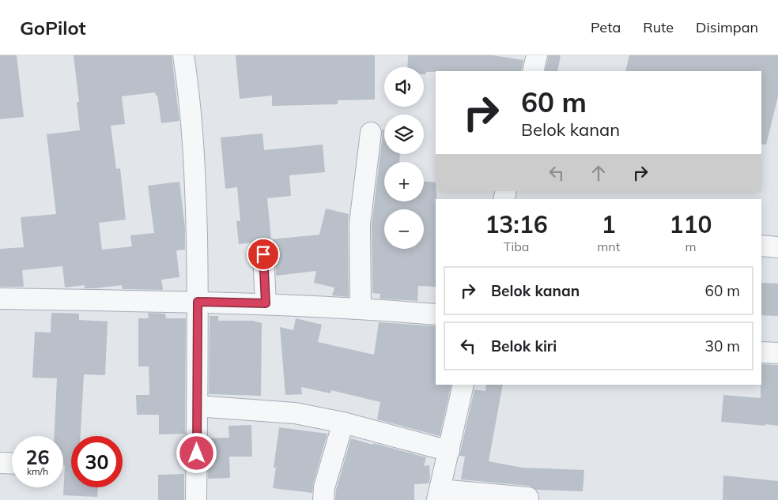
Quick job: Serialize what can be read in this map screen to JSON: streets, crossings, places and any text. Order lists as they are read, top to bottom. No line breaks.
{"page":{"header":"GoPilot","nav":["Peta","Rute","Disimpan"],"map_buttons":["+","−"],"turn":["60 m","Belok kanan"],"eta":["13:16","Tiba","1","mnt","110","m"],"list":[{"name":"Belok kanan","value":"60 m"},{"name":"Belok kiri","value":"30 m"}],"speed":"26 km/h","limit":"30"}}
